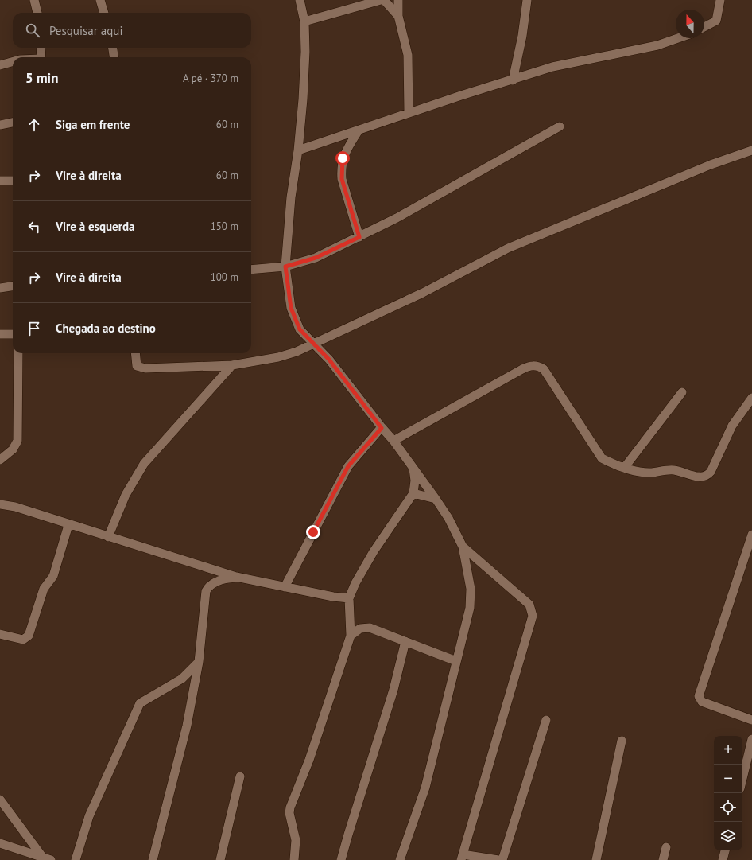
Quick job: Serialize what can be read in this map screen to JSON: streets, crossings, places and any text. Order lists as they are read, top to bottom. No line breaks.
{"north":"top","page":{"search":"Pesquisar aqui","heading":["5 min","A pé · 370 m"],"list":[["Siga em frente","60 m"],["Vire à direita","60 m"],["Vire à esquerda","150 m"],["Vire à direita","100 m"],"Chegada ao destino"],"map_buttons":["+","−"]}}
